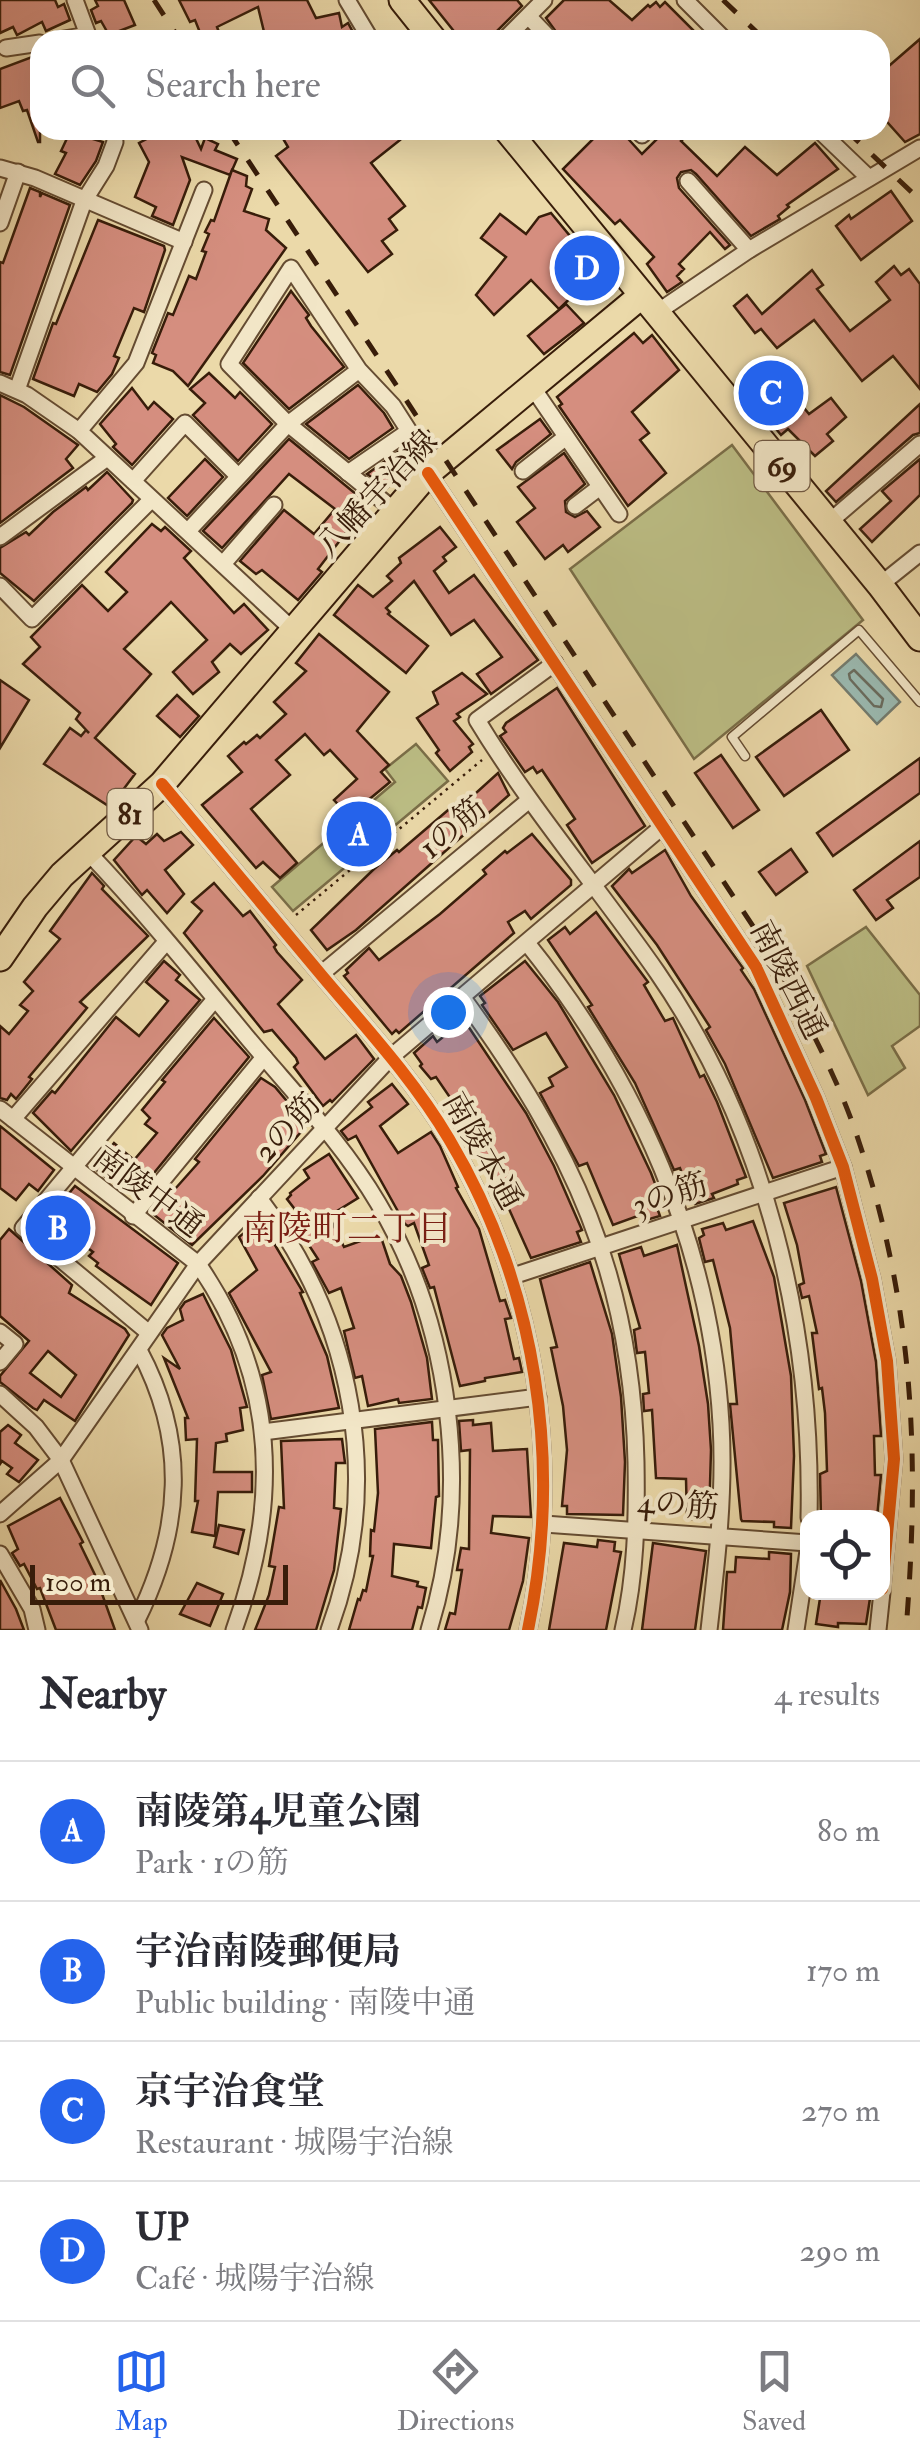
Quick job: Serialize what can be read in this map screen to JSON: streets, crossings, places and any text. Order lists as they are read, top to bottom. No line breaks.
{"streets":{"main road":["69","八幡宇治線","81"],"street":["1の筋","南陵西通","2の筋","南陵本通","南陵中通","3の筋","4の筋"]},"crossings":[["69","八幡宇治線"],["八幡宇治線","南陵西通"],["八幡宇治線","南陵本通"],["1の筋","南陵本通"],["南陵西通","2の筋"],["南陵西通","3の筋"],["2の筋","南陵本通"],["2の筋","南陵中通"],["南陵本通","3の筋"],["南陵本通","4の筋"]],"districts":["南陵町二丁目"],"scale_bar":"100 m","page":{"search":"Search here","pins":["D","C","A","B"],"scale":"100 m","heading":["Nearby","4 results"],"list":[{"mark":"A","name":"南陵第4児童公園","note":"Park · 1の筋","value":"80 m"},{"mark":"B","name":"宇治南陵郵便局","note":"Public building · 南陵中通","value":"170 m"},{"mark":"C","name":"京宇治食堂","note":"Restaurant · 城陽宇治線","value":"270 m"},{"mark":"D","name":"UP","note":"Café · 城陽宇治線","value":"290 m"}],"nav":["Map","Directions","Saved"]}}
